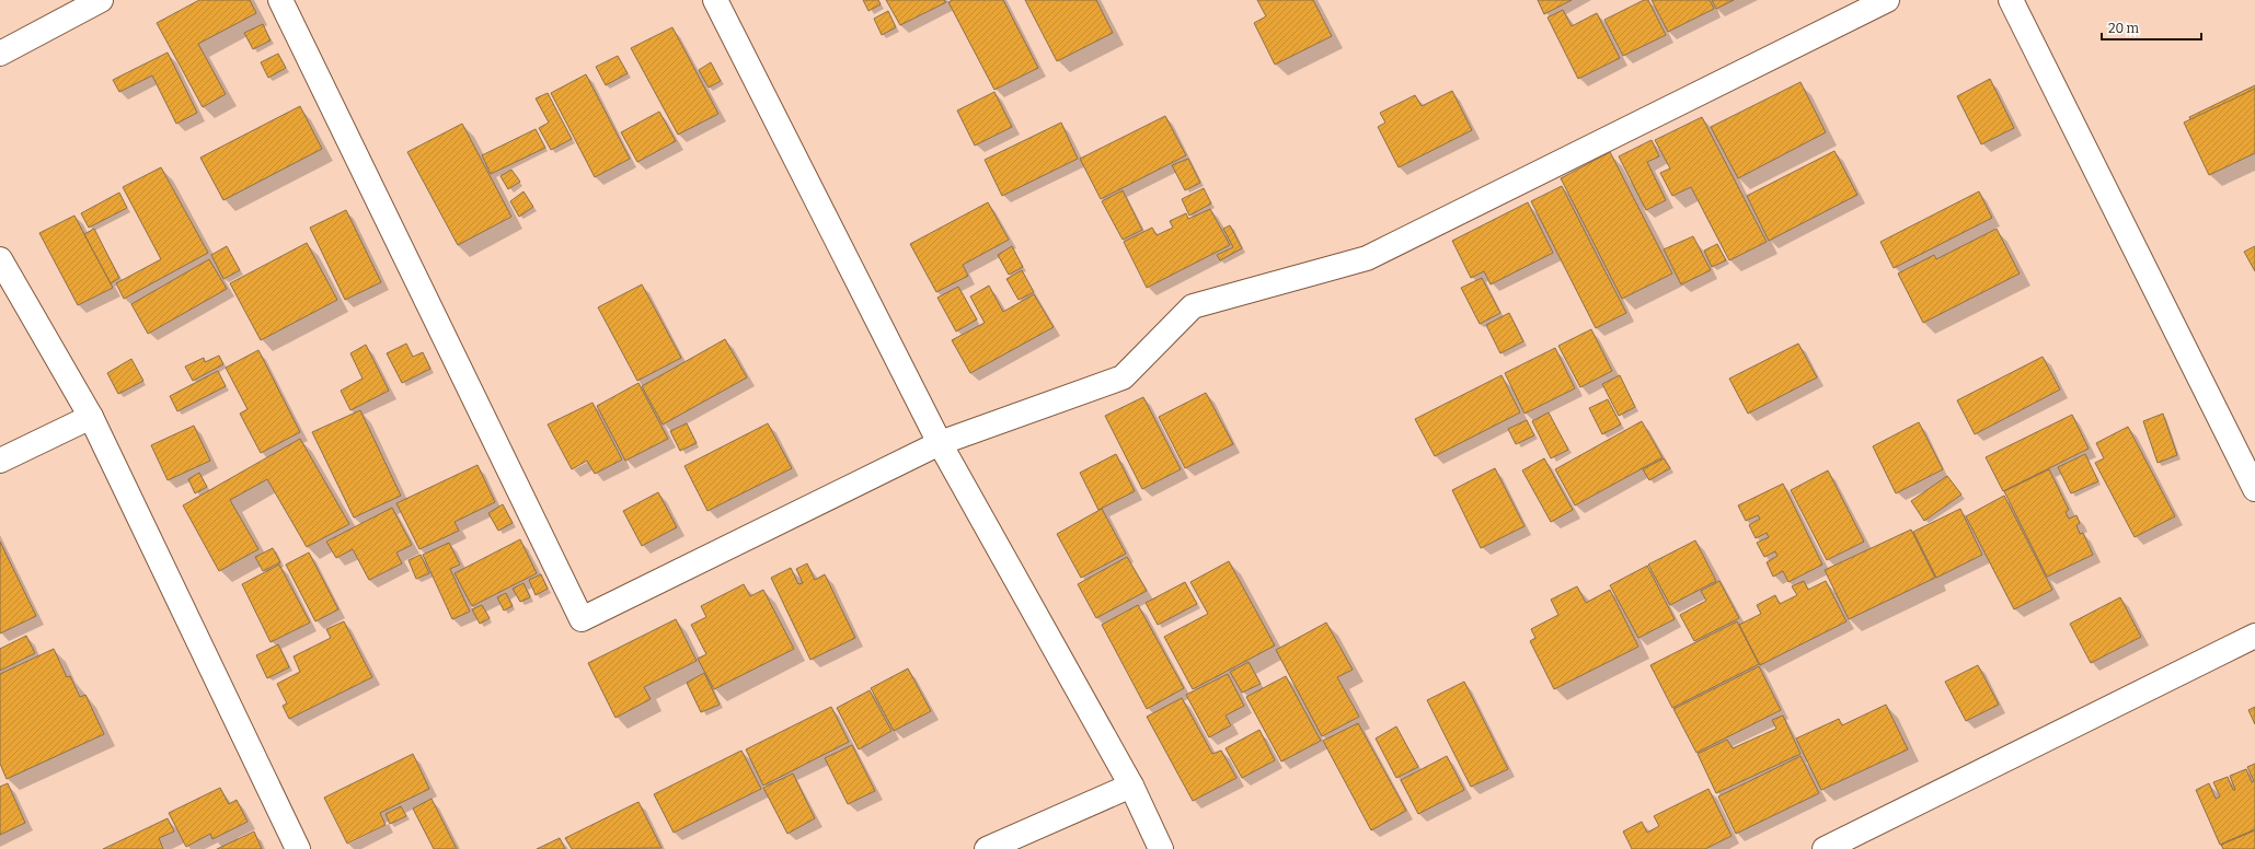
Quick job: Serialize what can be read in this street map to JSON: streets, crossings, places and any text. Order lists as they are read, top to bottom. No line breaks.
{"scale_bar":"20 m"}
